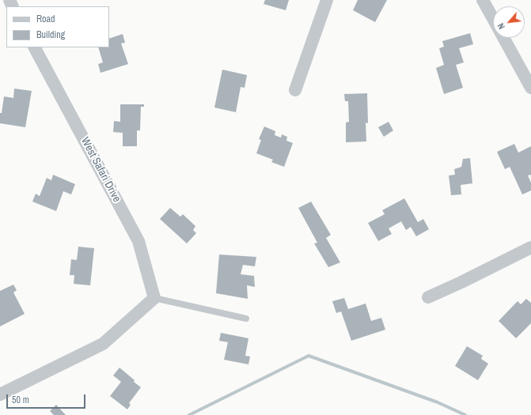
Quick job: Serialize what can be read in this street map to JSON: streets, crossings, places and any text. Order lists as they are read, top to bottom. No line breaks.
{"streets":{"street":["West Safari Drive"]},"legend":["Road","Building"],"scale_bar":"50 m","north":"bottom left"}
